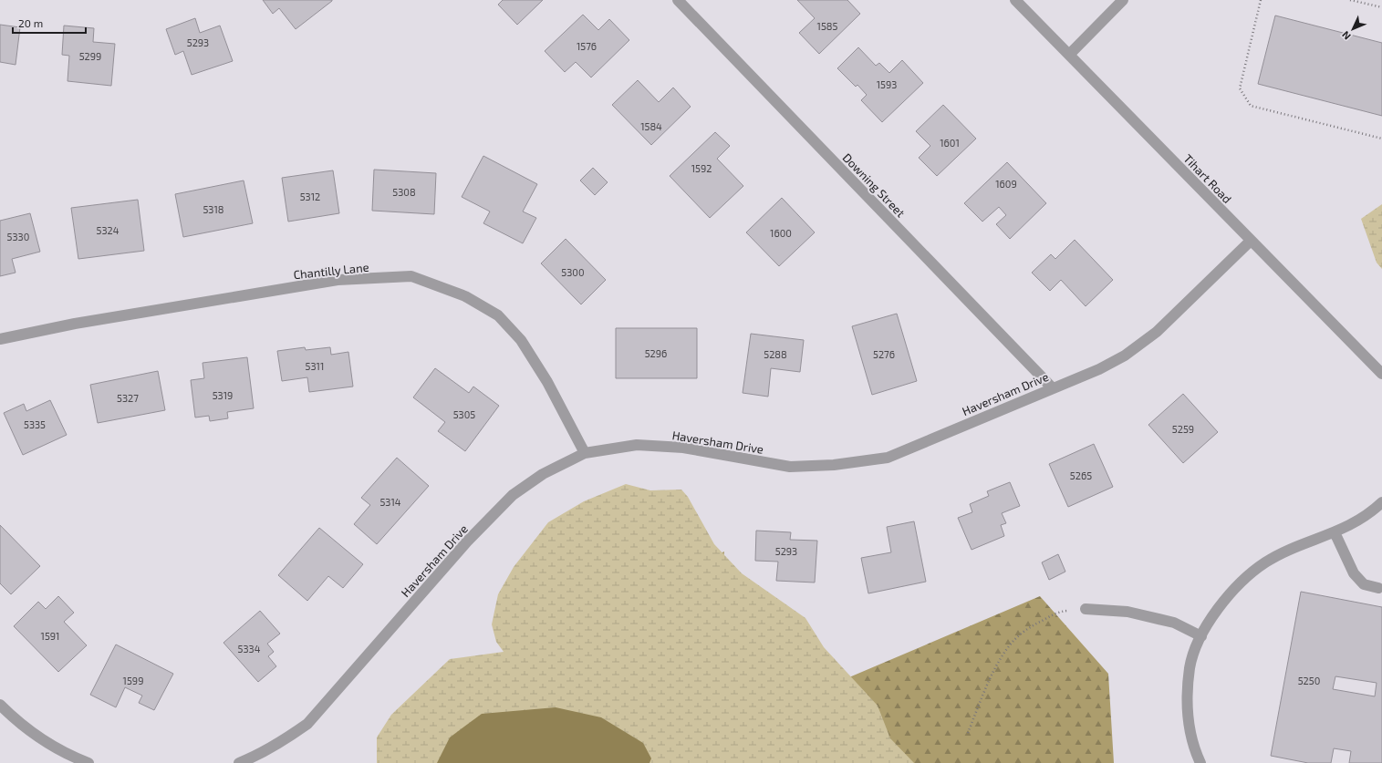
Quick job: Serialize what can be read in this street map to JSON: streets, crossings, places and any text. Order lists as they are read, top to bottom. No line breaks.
{"streets":{"street":["Tihart Road","Downing Street","Chantilly Lane","Haversham Drive"]},"crossings":[["Tihart Road","Haversham Drive"],["Downing Street","Haversham Drive"],["Chantilly Lane","Haversham Drive"]],"house_numbers":["1585","5293","1576","5299","1593","1584","1601","1592","1609","5308","5312","5318","5324","1600","5330","5300","5296","5288","5276","5311","5319","5327","5305","5335","5259","5265","5314","5293","1591","5334","1599","5250"],"scale_bar":"20 m","north":"bottom left"}
